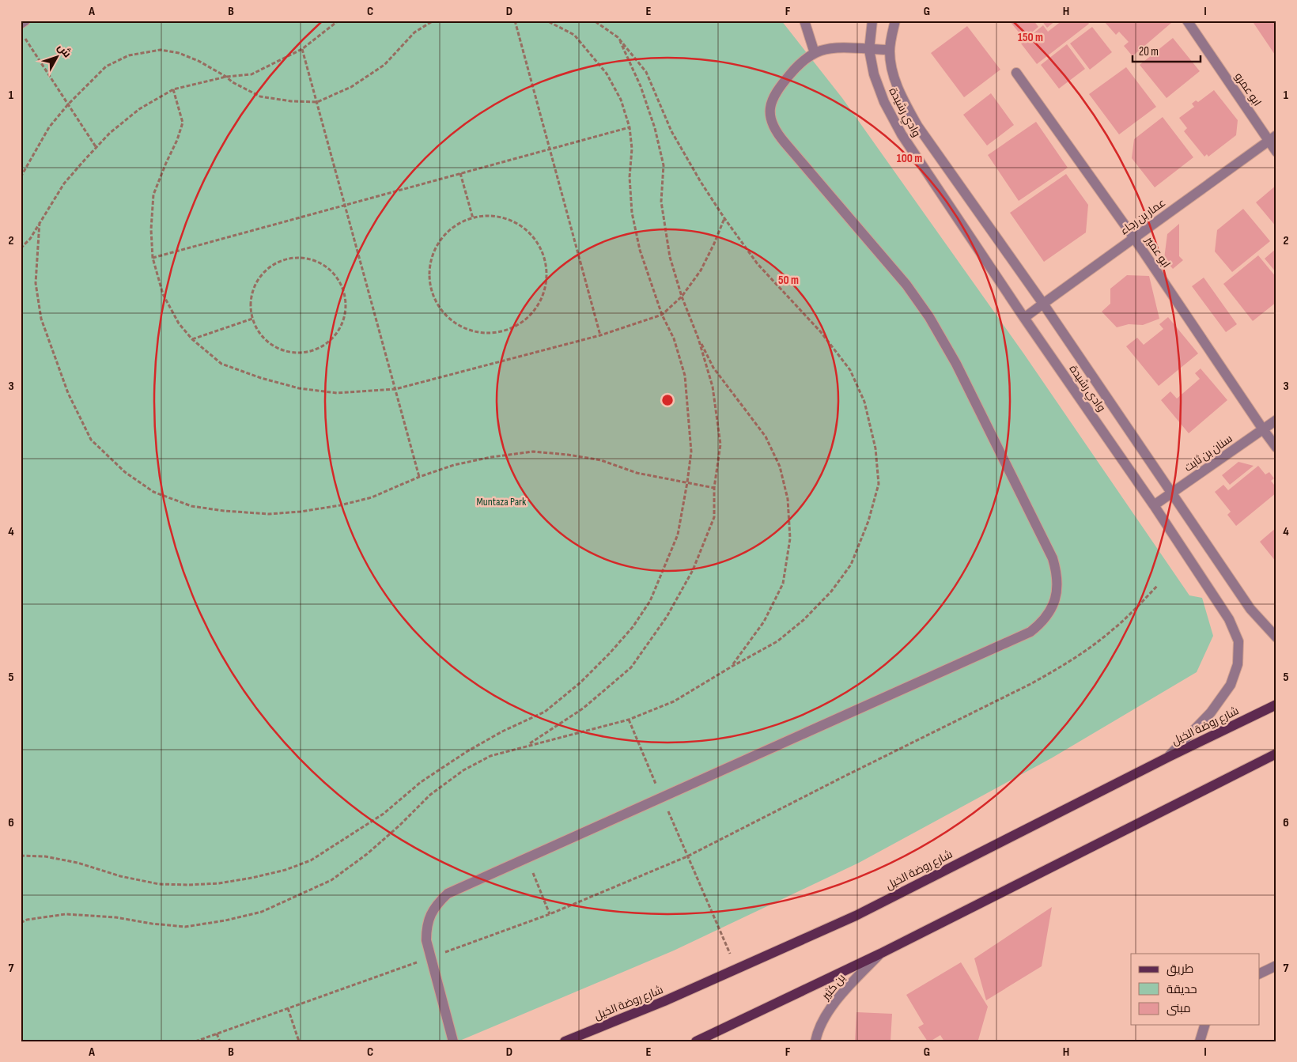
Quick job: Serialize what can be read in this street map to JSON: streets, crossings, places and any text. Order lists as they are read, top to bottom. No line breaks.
{"streets":{"main road":["شارع روضة الخيل"],"street":["ابو عمرو","وادي رشيدة","عمار بن رجاء","ابو عمير","سنان بن ثابت","بن كثير"]},"crossings":[["ابو عمرو","عمار بن رجاء"],["وادي رشيدة","عمار بن رجاء"],["وادي رشيدة","سنان بن ثابت"],["وادي رشيدة","شارع روضة الخيل"],["عمار بن رجاء","ابو عمير"],["ابو عمير","سنان بن ثابت"]],"parks":["Muntaza Park"],"legend":["طريق","حديقة","مبنى"],"scale_bar":"20 m","north":"top right","grid":{"columns":["A","B","C","D","E","F","G","H","I"],"rows":["1","2","3","4","5","6","7"]},"rings":["150 m","100 m","50 m"]}
